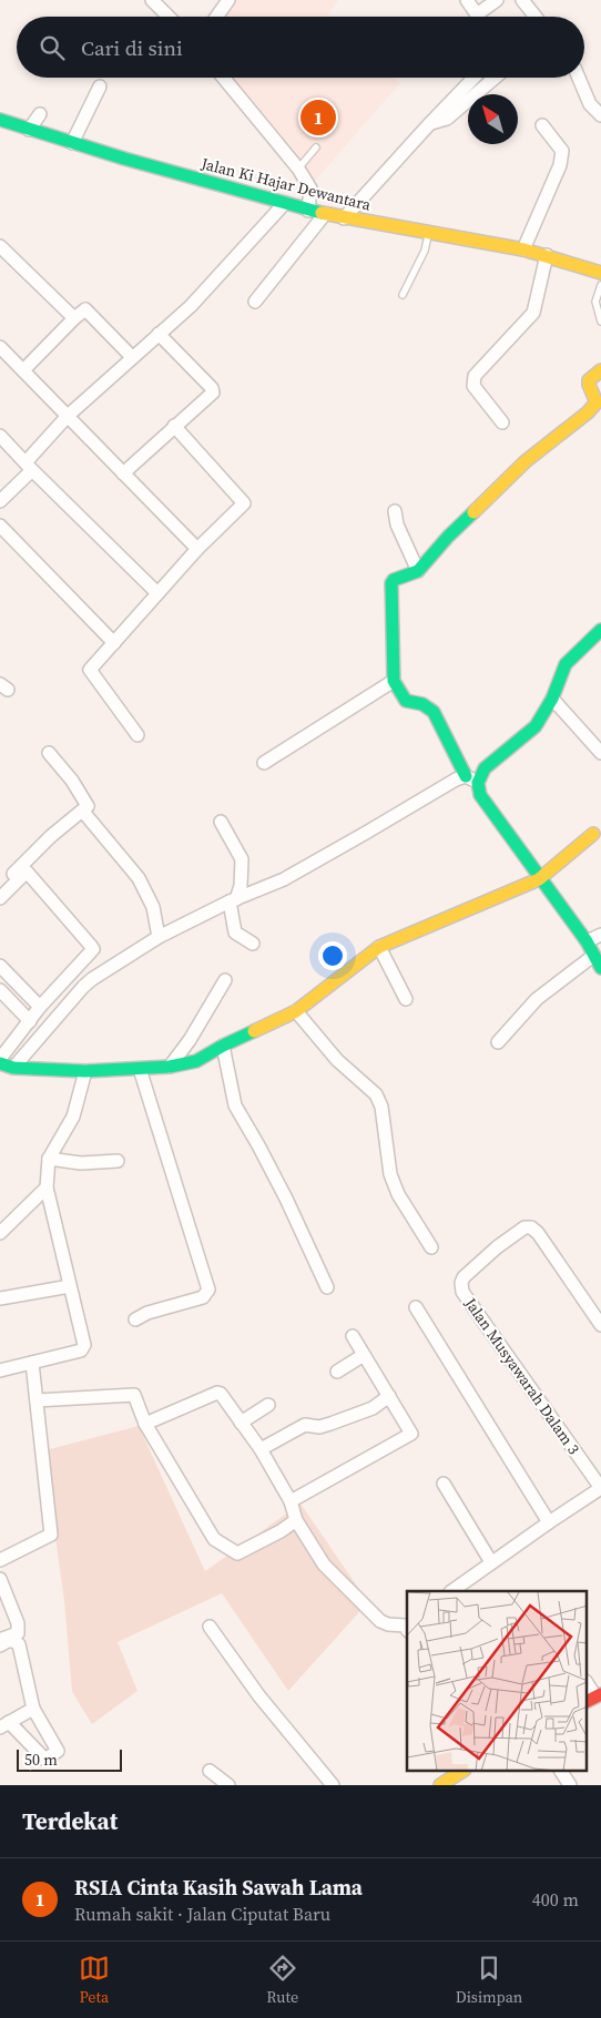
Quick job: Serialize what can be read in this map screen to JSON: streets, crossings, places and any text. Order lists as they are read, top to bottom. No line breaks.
{"streets":{"street":["Jalan Ki Hajar Dewantara","Jalan Musyawarah Dalam 3"]},"scale_bar":"50 m","north":"top left","page":{"search":"Cari di sini","pins":"1","scale":"50 m","heading":"Terdekat","list":[{"mark":"1","name":"RSIA Cinta Kasih Sawah Lama","note":"Rumah sakit · Jalan Ciputat Baru","value":"400 m"}],"nav":["Peta","Rute","Disimpan"]}}
